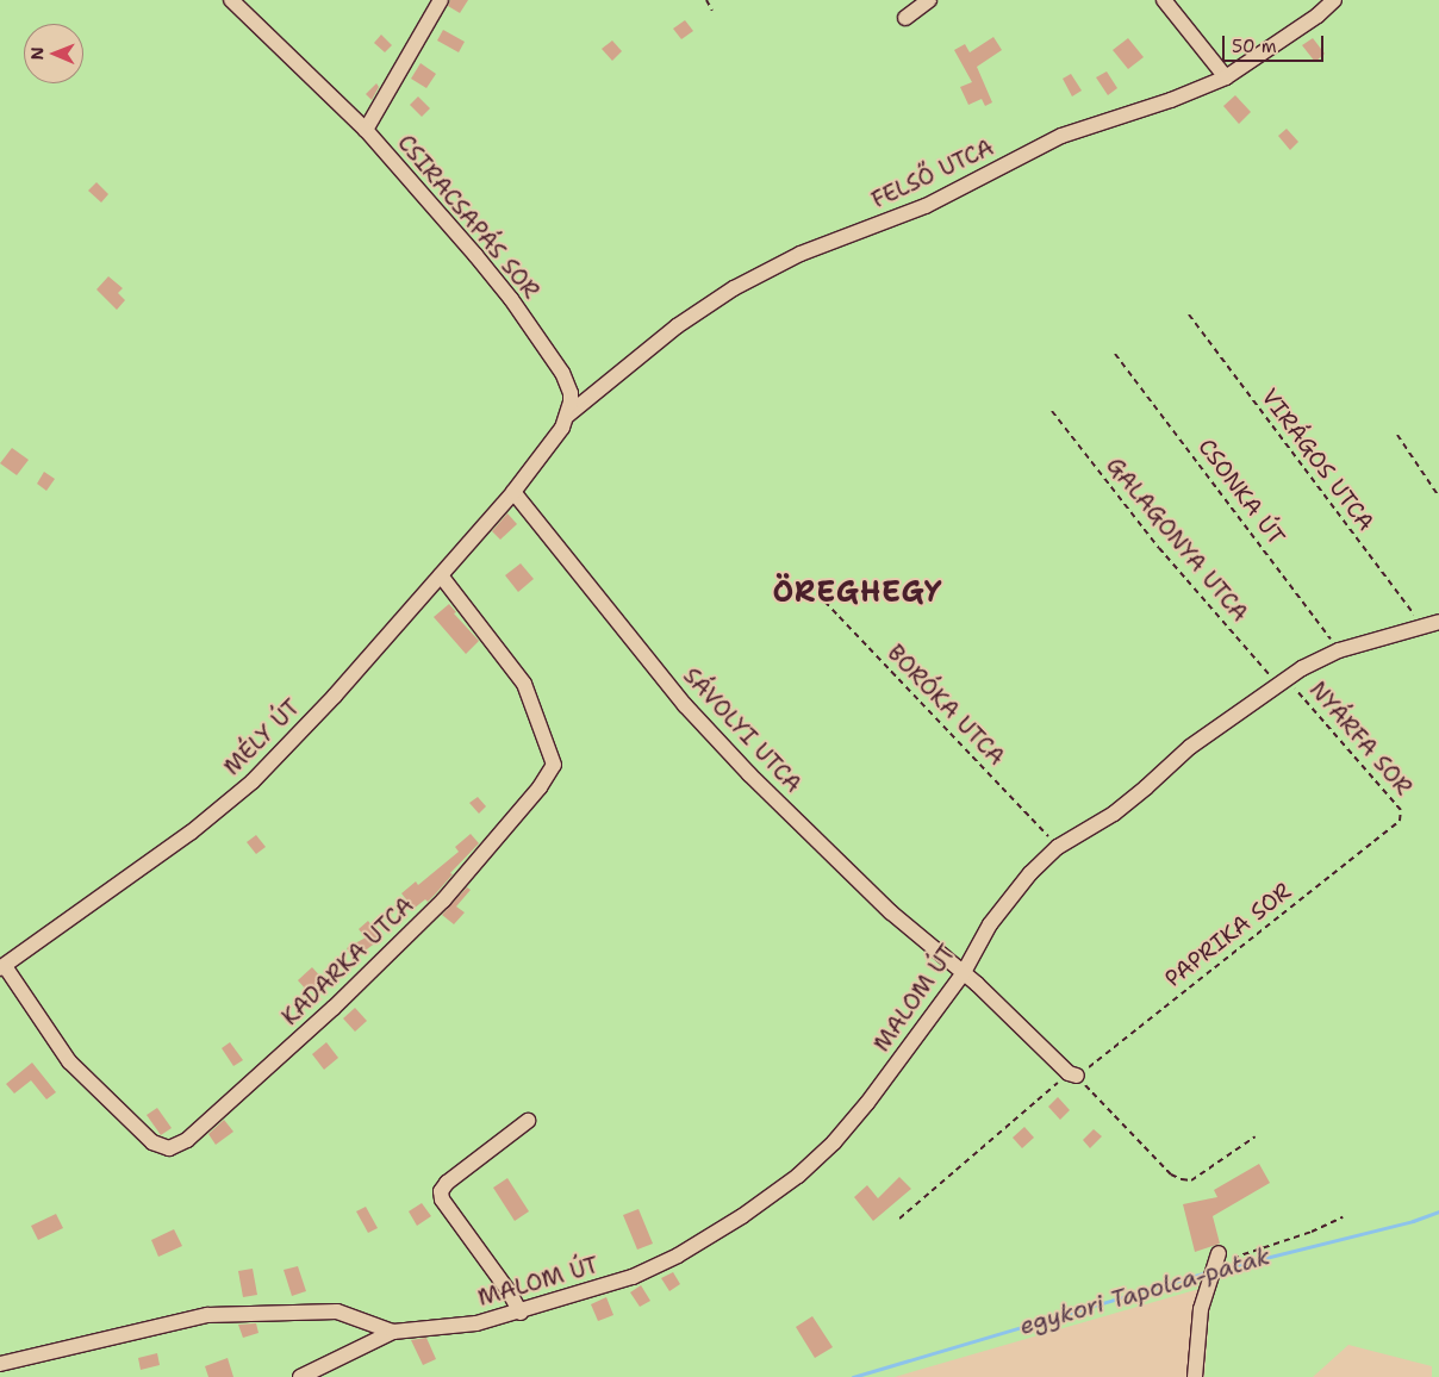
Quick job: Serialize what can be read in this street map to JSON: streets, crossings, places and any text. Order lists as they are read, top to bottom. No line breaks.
{"streets":{"street":["FELSŐ UTCA","CSIRACSAPÁS SOR","SÁVOLYI UTCA","MÉLY ÚT","KADARKA UTCA","MALOM ÚT"],"path":["VIRÁGOS UTCA","CSONKA ÚT","GALAGONYA UTCA","BORÓKA UTCA","NYÁRFA SOR","PAPRIKA SOR"]},"crossings":[["FELSŐ UTCA","CSIRACSAPÁS SOR"],["CSIRACSAPÁS SOR","SÁVOLYI UTCA"],["CSIRACSAPÁS SOR","MÉLY ÚT"],["VIRÁGOS UTCA","MALOM ÚT"],["CSONKA ÚT","MALOM ÚT"],["GALAGONYA UTCA","NYÁRFA SOR"],["GALAGONYA UTCA","MALOM ÚT"],["BORÓKA UTCA","MALOM ÚT"],["SÁVOLYI UTCA","MÉLY ÚT"],["SÁVOLYI UTCA","PAPRIKA SOR"],["SÁVOLYI UTCA","MALOM ÚT"],["MÉLY ÚT","KADARKA UTCA"],["NYÁRFA SOR","PAPRIKA SOR"],["NYÁRFA SOR","MALOM ÚT"]],"districts":["ÖREGHEGY"],"water":["egykori Tapolca-patak"],"scale_bar":"50 m","north":"left"}
